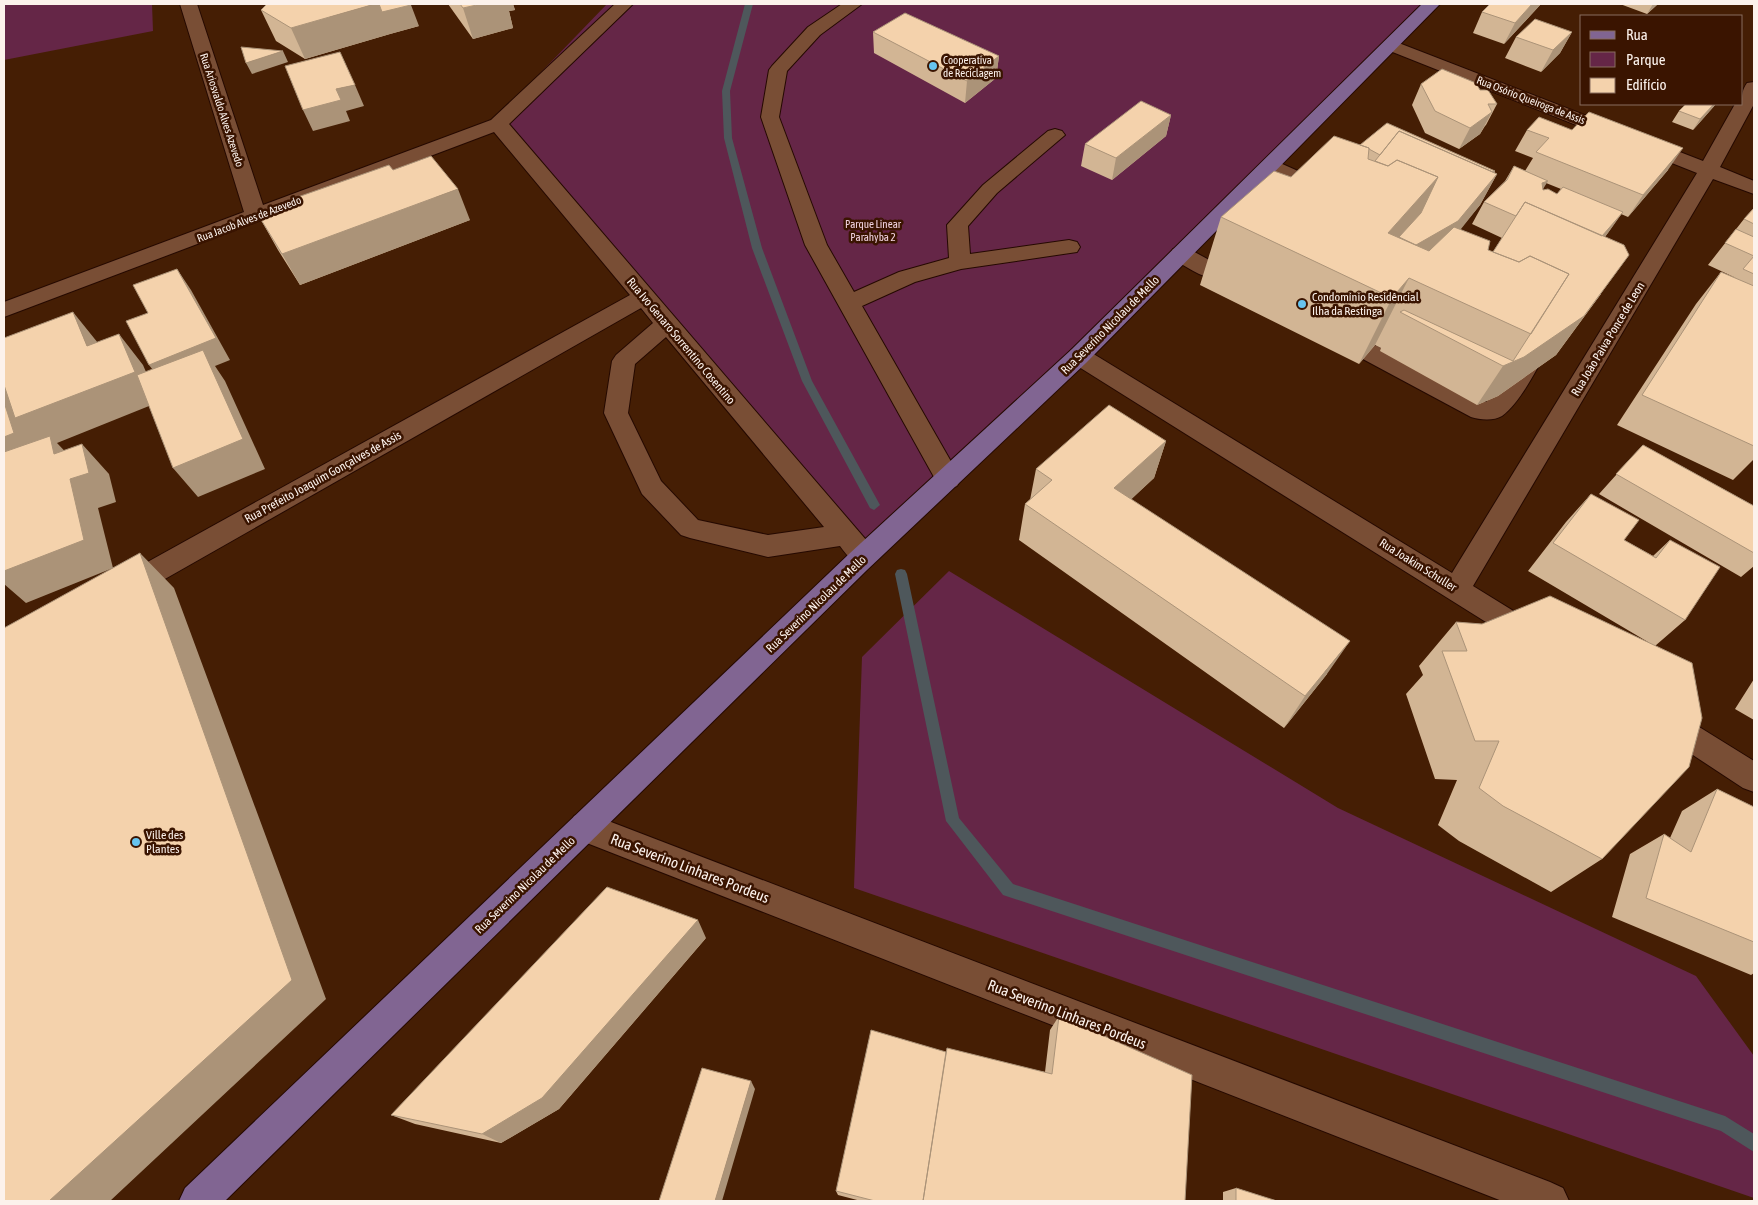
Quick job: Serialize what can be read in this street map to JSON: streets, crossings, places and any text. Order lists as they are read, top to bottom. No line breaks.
{"streets":{"main road":["Rua Severino Nicolau de Mello"],"street":["Rua Osório Queiroga de Assis","Rua Ariosvaldo Alves Azevedo","Rua Jacob Alves de Azevedo","Rua João Paiva Ponce de Leon","Rua Ivo Genaro Sorrentino Cosentino","Rua Prefeito Joaquim Gonçalves de Assis","Rua Joakim Schuller","Rua Severino Linhares Pordeus"]},"crossings":[["Rua Osório Queiroga de Assis","Rua Severino Nicolau de Mello"],["Rua Osório Queiroga de Assis","Rua João Paiva Ponce de Leon"],["Rua Ariosvaldo Alves Azevedo","Rua Jacob Alves de Azevedo"],["Rua Jacob Alves de Azevedo","Rua Ivo Genaro Sorrentino Cosentino"],["Rua Severino Nicolau de Mello","Rua Ivo Genaro Sorrentino Cosentino"],["Rua Severino Nicolau de Mello","Rua Joakim Schuller"],["Rua Severino Nicolau de Mello","Rua Severino Linhares Pordeus"],["Rua João Paiva Ponce de Leon","Rua Joakim Schuller"],["Rua Ivo Genaro Sorrentino Cosentino","Rua Prefeito Joaquim Gonçalves de Assis"]],"parks":["Parque Linear Parahyba 2"],"places":["Cooperativa de Reciclagem","Condomínio Residêncial Ilha da Restinga","Ville des Plantes"],"legend":["Rua","Parque","Edifício"]}
